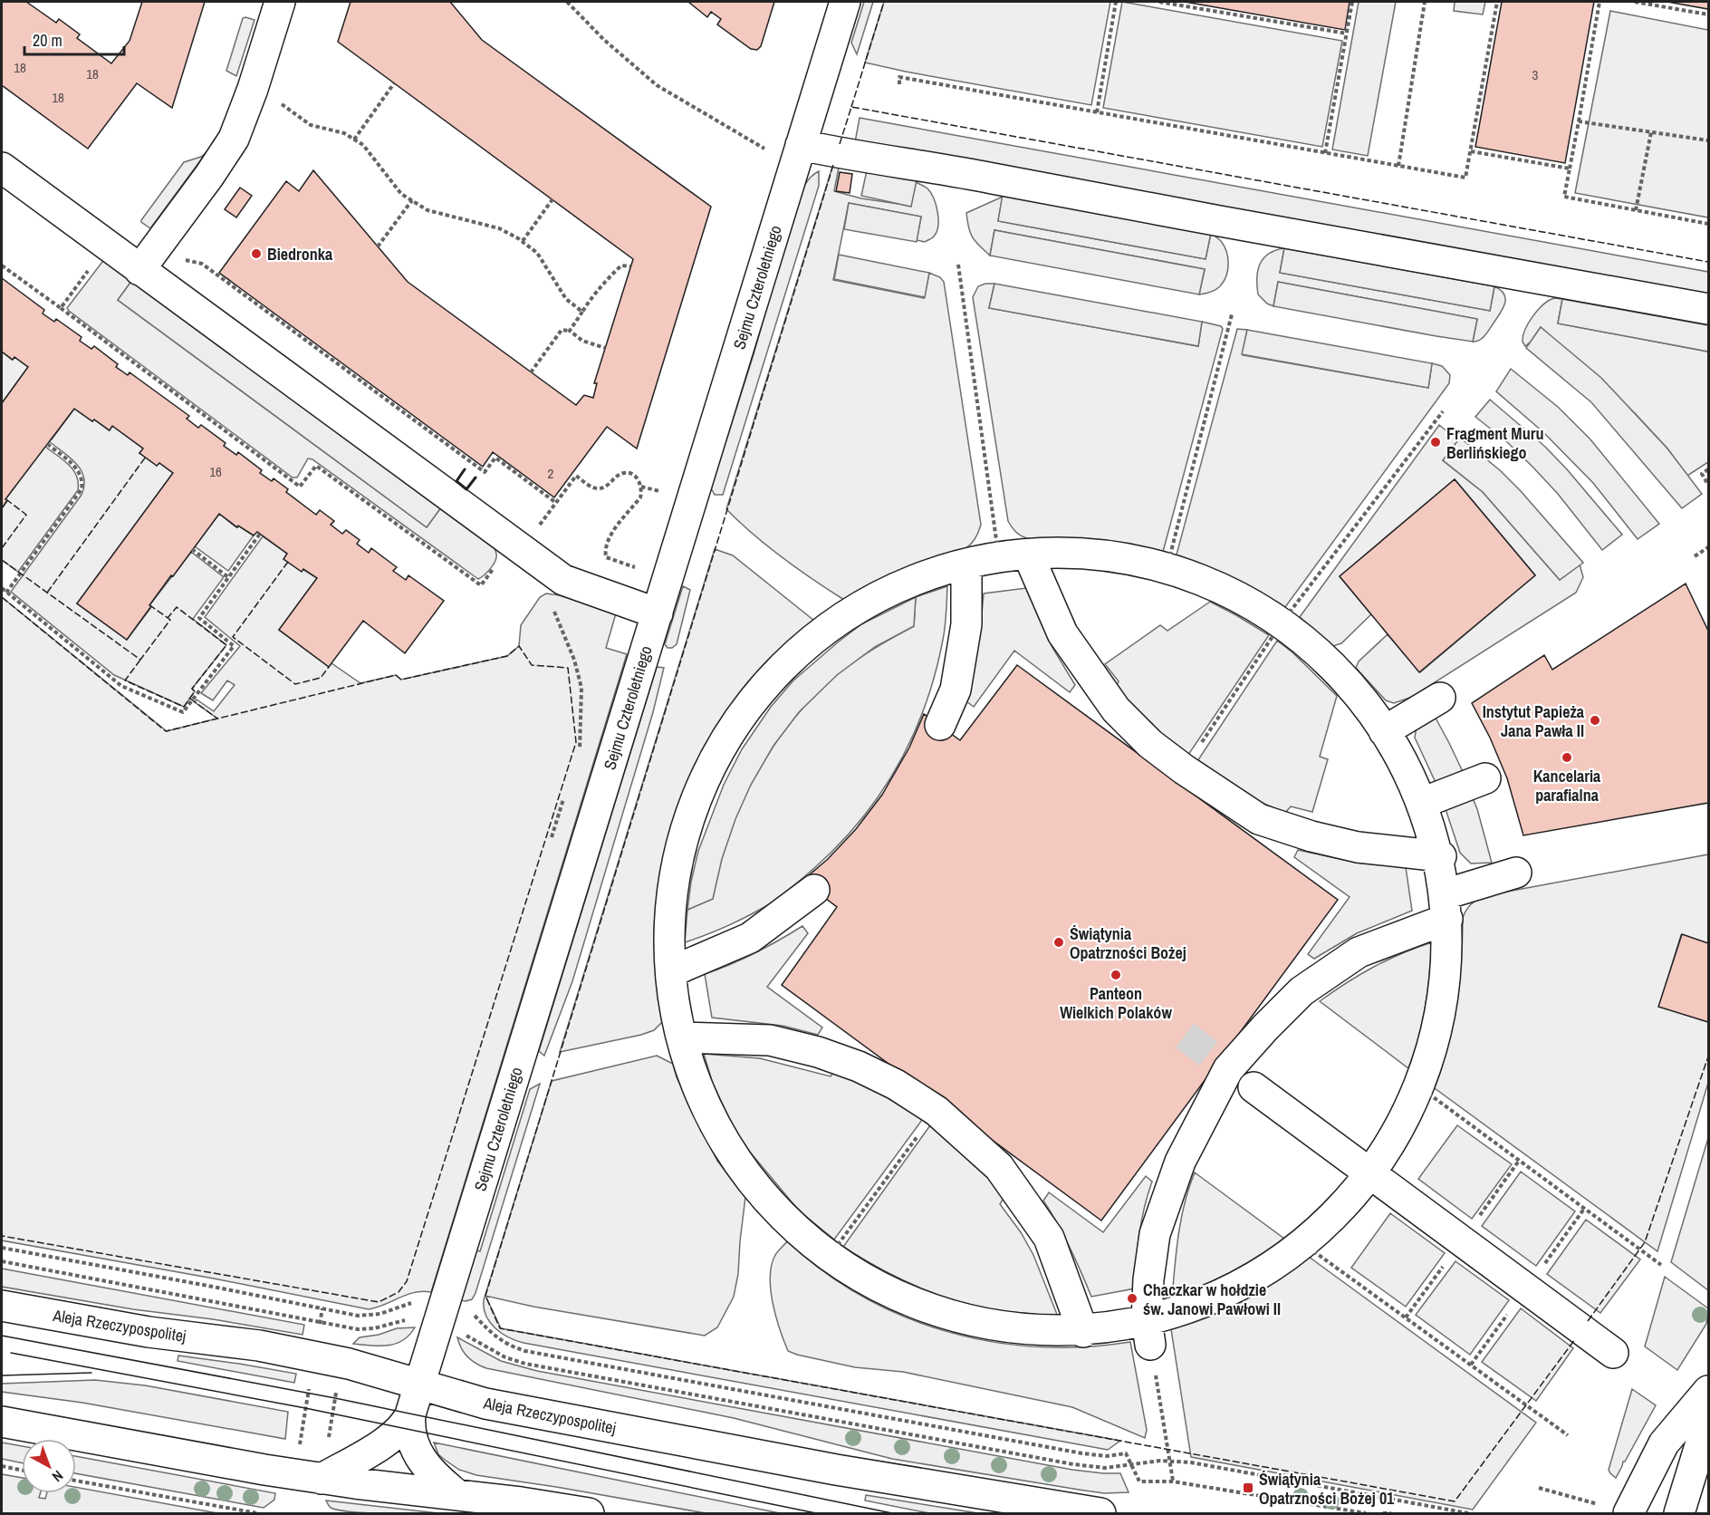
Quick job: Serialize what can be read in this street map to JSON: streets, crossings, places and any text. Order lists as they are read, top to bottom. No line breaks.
{"streets":{"street":["Sejmu Czteroletniego","Aleja Rzeczypospolitej"]},"crossings":[["Sejmu Czteroletniego","Aleja Rzeczypospolitej"]],"places":{"other":["Biedronka","Fragment Muru Berlińskiego","Instytut Papieża Jana Pawła II","Kancelaria parafialna","Świątynia Opatrzności Bożej","Panteon Wielkich Polaków","Chaczkar w hołdzie św. Janowi Pawłowi II"],"transit":["Świątynia Opatrzności Bożej 01"]},"house_numbers":["18","18","3","18","16","2"],"scale_bar":"20 m","north":"bottom right"}
